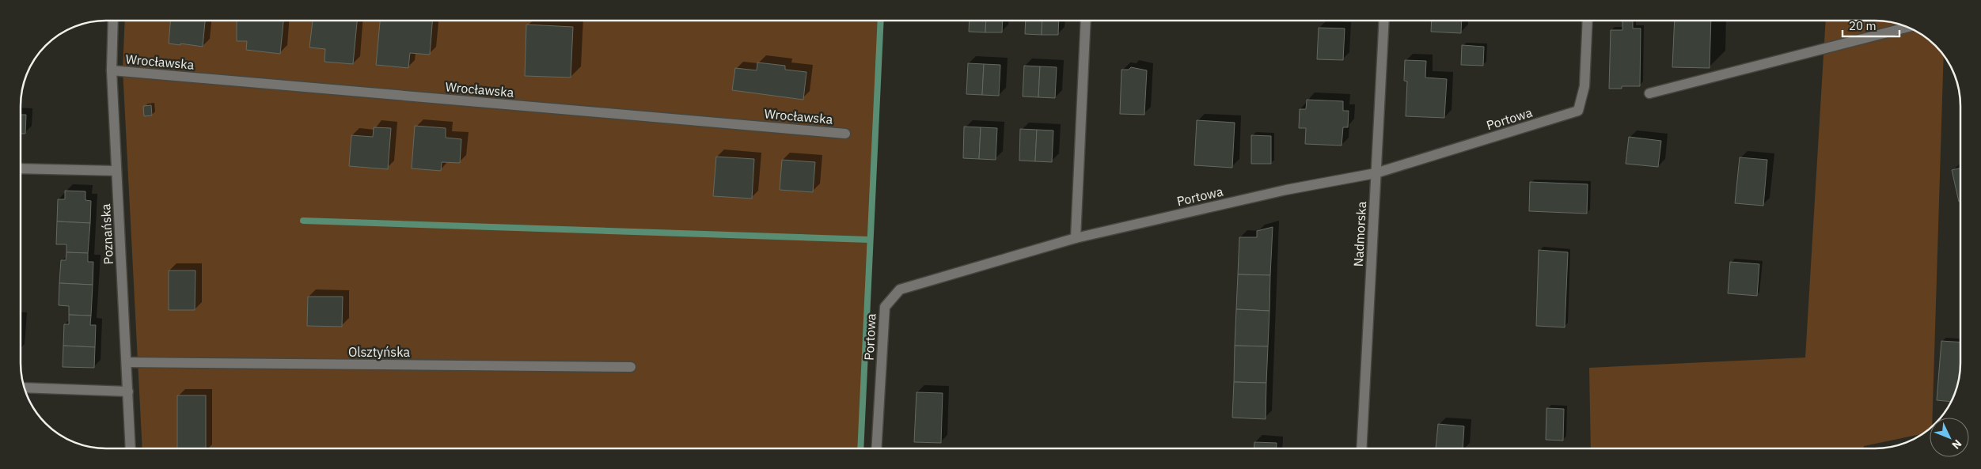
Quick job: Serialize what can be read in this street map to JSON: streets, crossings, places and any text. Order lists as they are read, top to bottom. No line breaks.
{"streets":{"street":["Wrocławska","Portowa","Poznańska","Nadmorska","Olsztyńska"]},"crossings":[["Wrocławska","Poznańska"],["Portowa","Nadmorska"],["Poznańska","Olsztyńska"]],"scale_bar":"20 m","north":"bottom right"}
